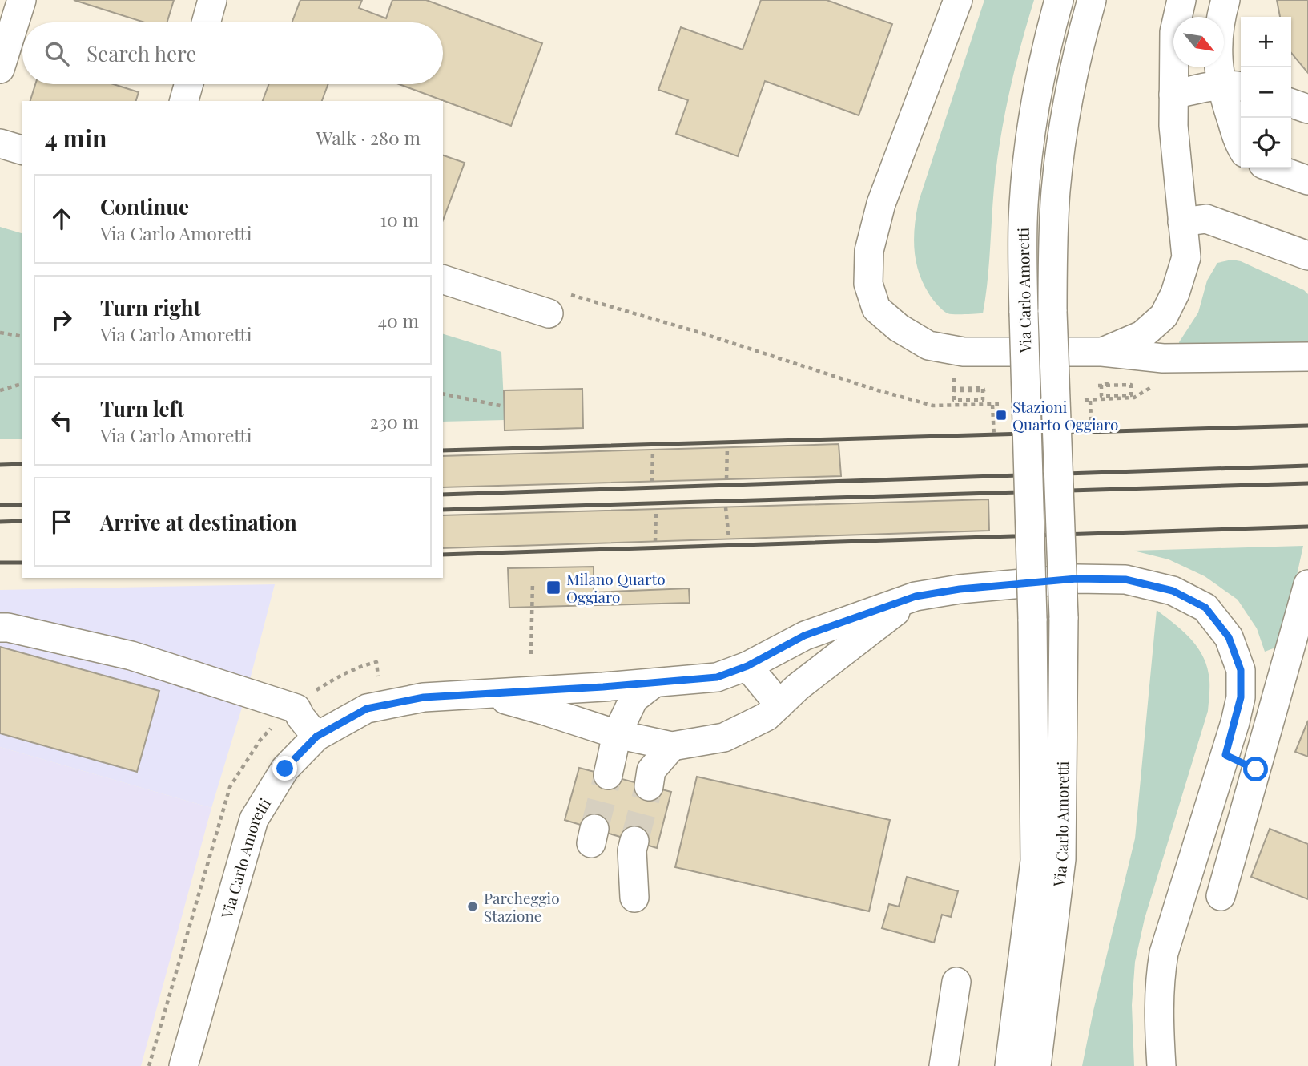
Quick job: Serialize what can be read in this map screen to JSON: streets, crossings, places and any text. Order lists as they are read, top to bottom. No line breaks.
{"streets":{"street":["Via Carlo Amoretti"]},"places":{"transit":["Stazioni Quarto Oggiaro","Milano Quarto Oggiaro"],"other":["Parcheggio Stazione"]},"north":"bottom right","page":{"map_buttons":["+","−"],"search":"Search here","heading":["4 min","Walk · 280 m"],"list":[["Continue","Via Carlo Amoretti","10 m"],["Turn right","Via Carlo Amoretti","40 m"],["Turn left","Via Carlo Amoretti","230 m"],"Arrive at destination"]}}
